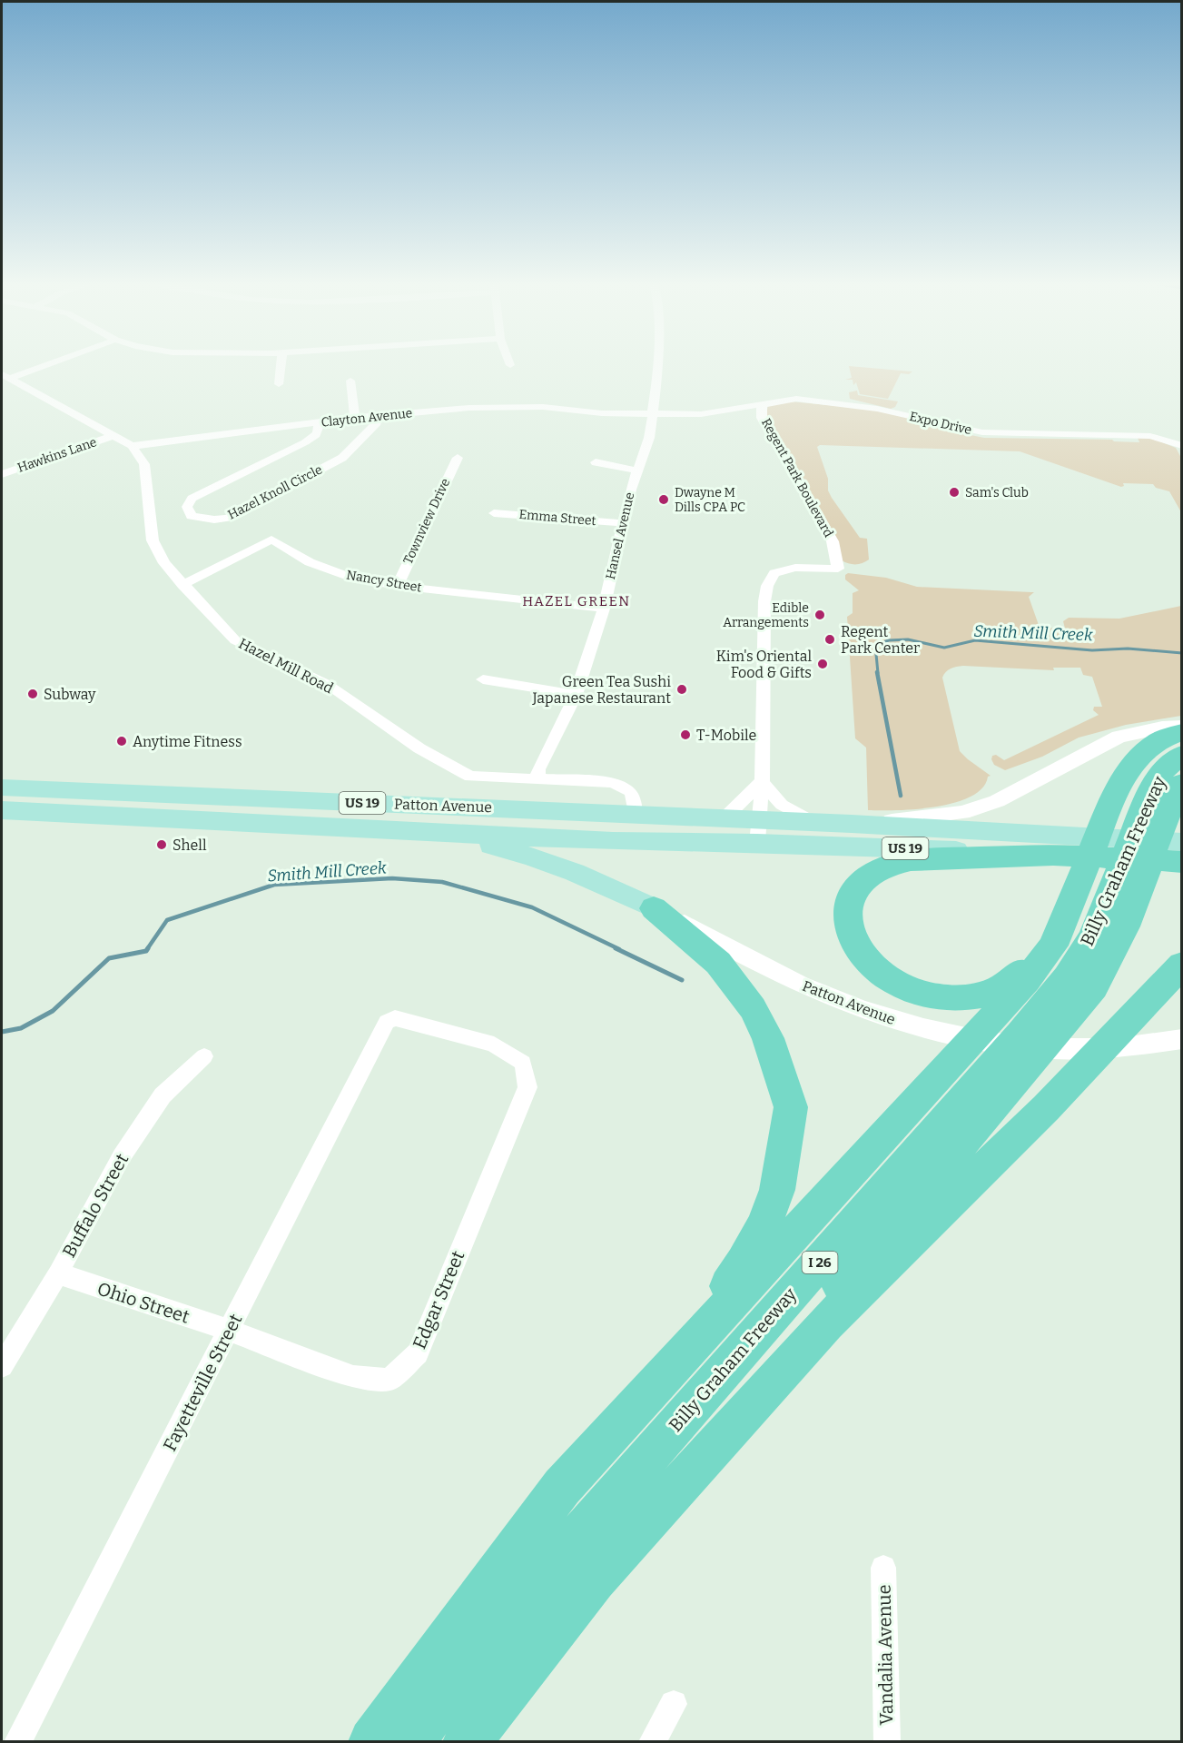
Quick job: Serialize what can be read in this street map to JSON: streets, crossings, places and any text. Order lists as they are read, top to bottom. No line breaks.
{"streets":{"highway":["US 19","Patton Avenue","Billy Graham Freeway","I 26"],"street":["Clayton Avenue","Expo Drive","Hawkins Lane","Regent Park Boulevard","Hazel Knoll Circle","Emma Street","Townview Drive","Hansel Avenue","Nancy Street","Hazel Mill Road","Buffalo Street","Edgar Street","Ohio Street","Fayetteville Street","Vandalia Avenue"]},"crossings":[["Clayton Avenue","Expo Drive"],["Clayton Avenue","Hazel Knoll Circle"],["Clayton Avenue","Hansel Avenue"],["Clayton Avenue","Hazel Mill Road"],["Expo Drive","Regent Park Boulevard"],["Regent Park Boulevard","Patton Avenue"],["Emma Street","Hansel Avenue"],["Townview Drive","Nancy Street"],["Hansel Avenue","Nancy Street"],["Hansel Avenue","Hazel Mill Road"],["Nancy Street","Hazel Mill Road"],["Hazel Mill Road","Patton Avenue"],["Buffalo Street","Ohio Street"],["Edgar Street","Ohio Street"],["Edgar Street","Fayetteville Street"],["Ohio Street","Fayetteville Street"]],"districts":["HAZEL GREEN"],"water":["Smith Mill Creek"],"places":["Sam's Club","Dwayne M Dills CPA PC","Edible Arrangements","Regent Park Center","Kim's Oriental Food & Gifts","Green Tea Sushi Japanese Restaurant","Subway","T-Mobile","Anytime Fitness","Shell"]}
